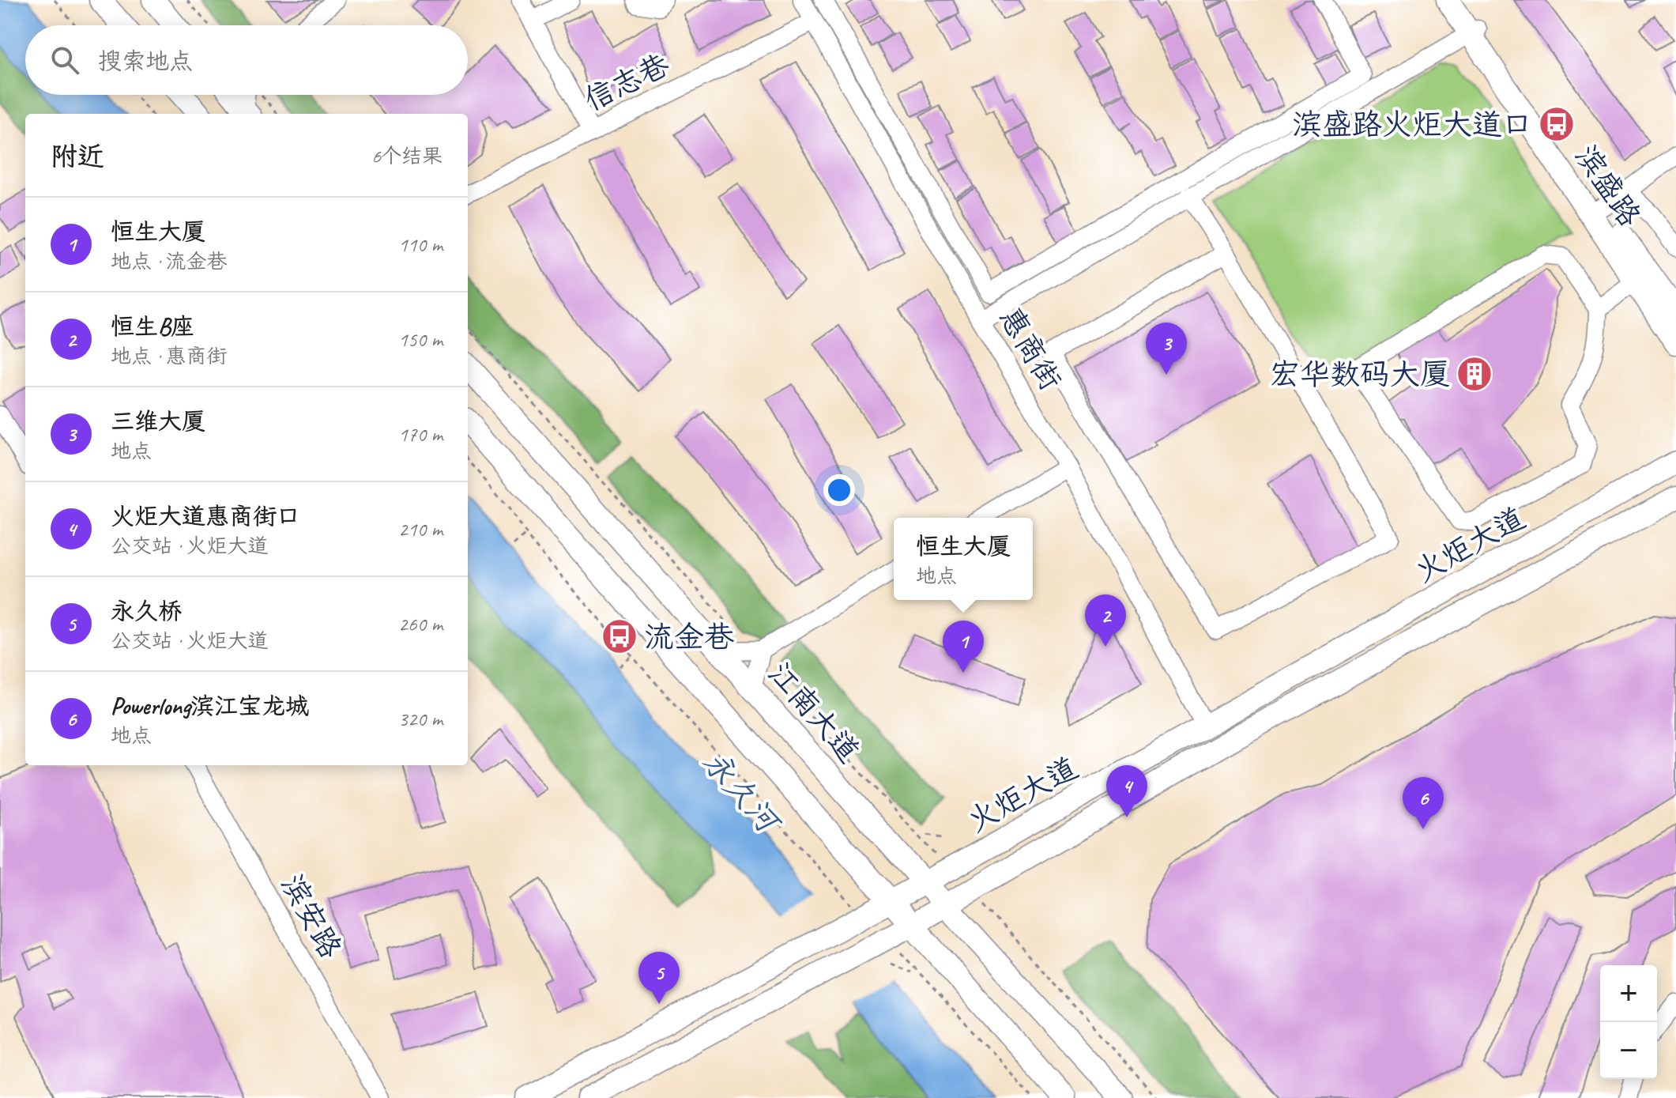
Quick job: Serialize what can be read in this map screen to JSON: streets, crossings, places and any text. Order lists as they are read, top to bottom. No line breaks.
{"streets":{"main road":["滨盛路","火炬大道","江南大道"],"street":["信志巷","惠商街","滨安路"]},"crossings":[["信志巷","惠商街"],["惠商街","火炬大道"],["火炬大道","江南大道"]],"water":["永久河"],"places":{"bus stop":["滨盛路火炬大道口","流金巷"],"building":["宏华数码大厦"]},"page":{"search":"搜索地点","heading":["附近","6个结果"],"list":[{"mark":"1","name":"恒生大厦","note":"地点 · 流金巷","value":"110 m"},{"mark":"2","name":"恒生B座","note":"地点 · 惠商街","value":"150 m"},{"mark":"3","name":"三维大厦","note":"地点","value":"170 m"},{"mark":"4","name":"火炬大道惠商街口","note":"公交站 · 火炬大道","value":"210 m"},{"mark":"5","name":"永久桥","note":"公交站 · 火炬大道","value":"260 m"},{"mark":"6","name":"Powerlong滨江宝龙城","note":"地点","value":"320 m"}],"pins":["3","2","1","4","6","5"],"popup":["恒生大厦","地点"],"map_buttons":["+","−"]}}
